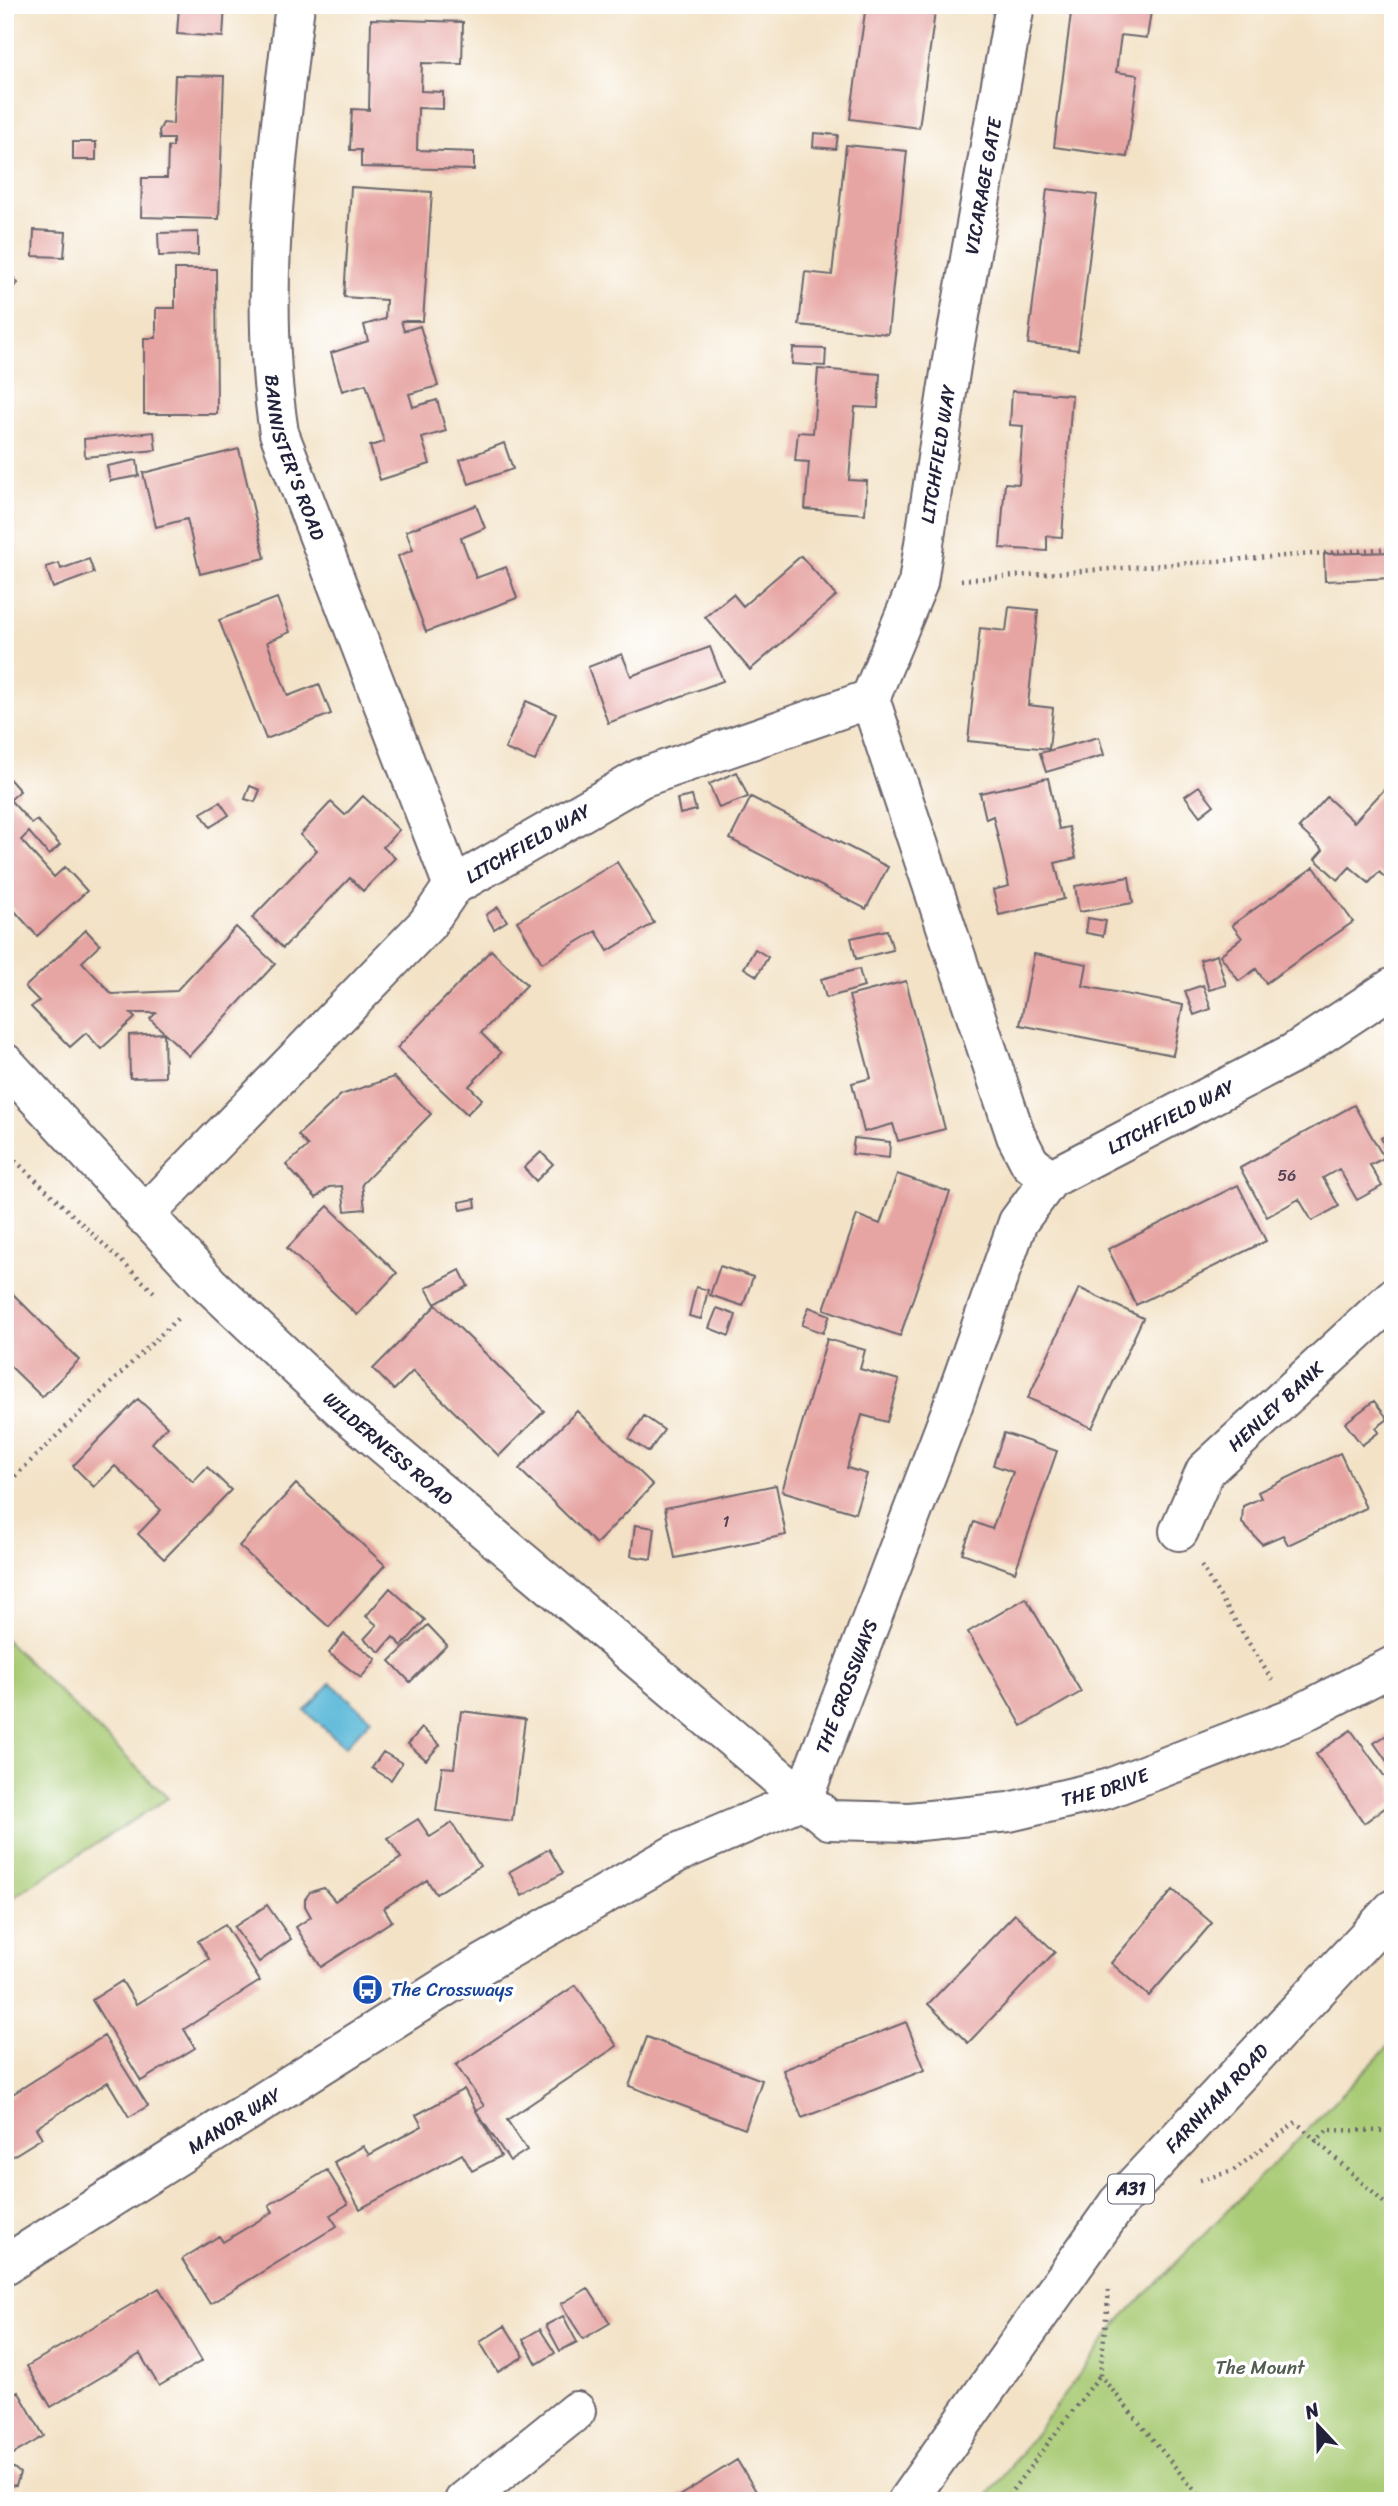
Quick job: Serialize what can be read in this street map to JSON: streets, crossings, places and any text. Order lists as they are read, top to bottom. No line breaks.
{"streets":{"street":["VICARAGE GATE","LITCHFIELD WAY","BANNISTER'S ROAD","HENLEY BANK","WILDERNESS ROAD","THE CROSSWAYS","THE DRIVE","FARNHAM ROAD","MANOR WAY","A31"]},"crossings":[["VICARAGE GATE","LITCHFIELD WAY"],["LITCHFIELD WAY","BANNISTER'S ROAD"],["LITCHFIELD WAY","WILDERNESS ROAD"],["LITCHFIELD WAY","THE CROSSWAYS"],["WILDERNESS ROAD","THE CROSSWAYS"],["WILDERNESS ROAD","THE DRIVE"],["WILDERNESS ROAD","MANOR WAY"],["THE CROSSWAYS","THE DRIVE"],["THE CROSSWAYS","MANOR WAY"],["THE DRIVE","MANOR WAY"]],"parks":["The Mount"],"places":{"bus stop":["The Crossways"]},"house_numbers":["56","1"],"north":"top"}
